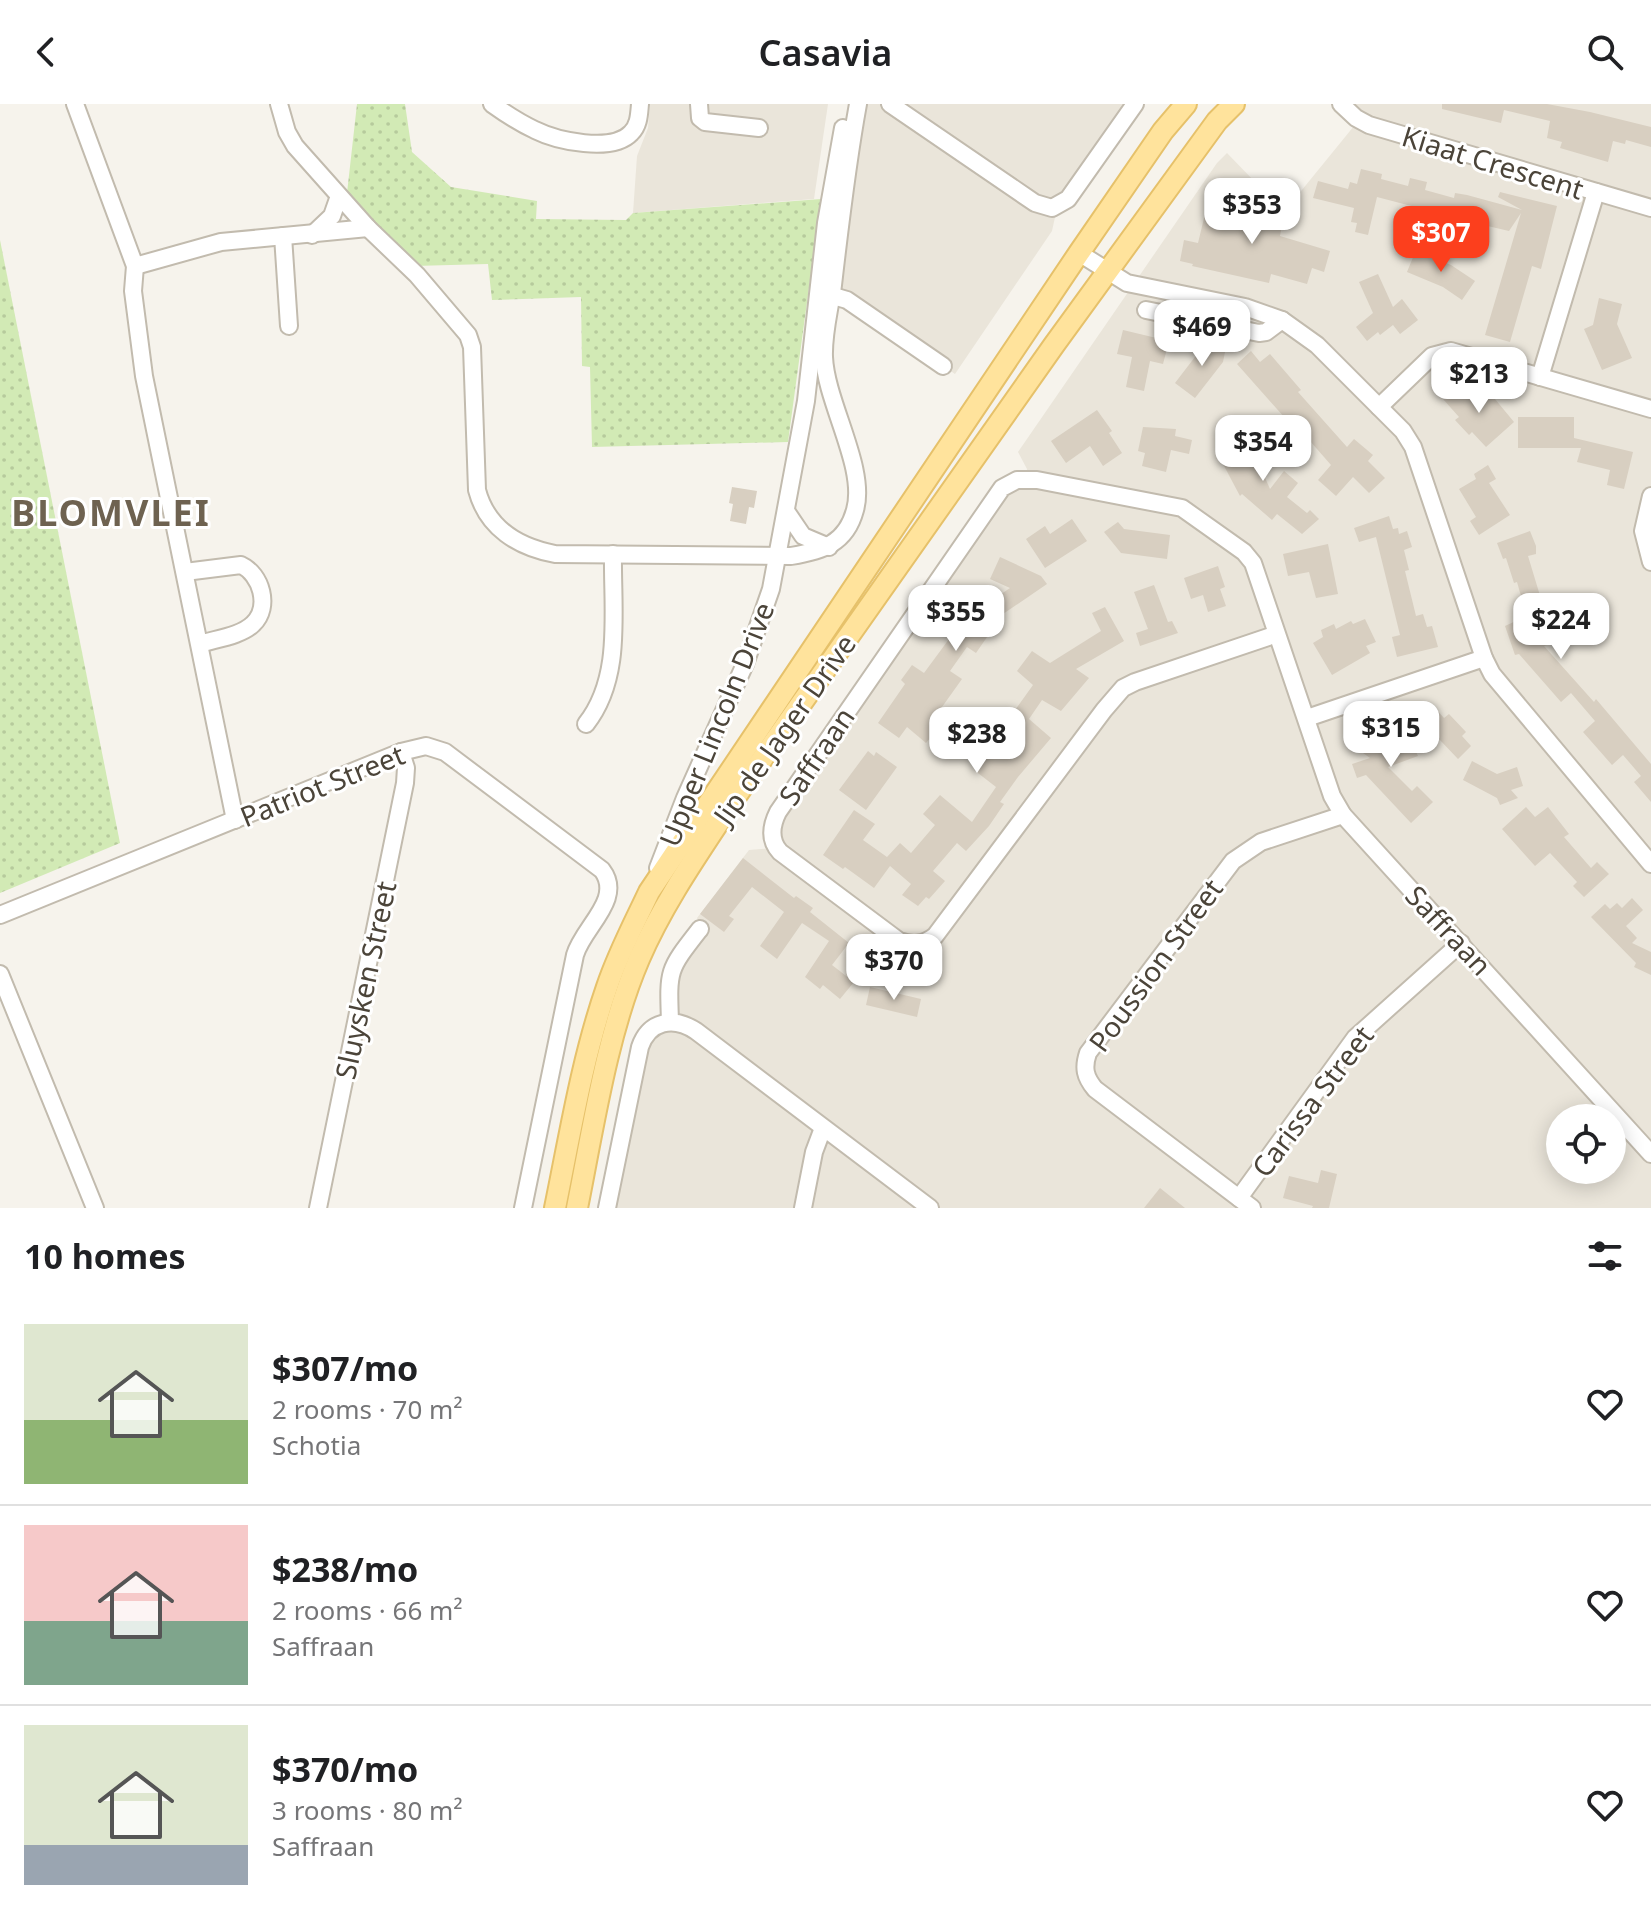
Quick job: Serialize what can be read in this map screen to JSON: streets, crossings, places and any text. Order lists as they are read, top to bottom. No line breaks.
{"streets":{"main road":["Jip de Jager Drive"],"street":["Kiaat Crescent","Upper Lincoln Drive","Saffraan","Patriot Street","Poussion Street","Sluysken Street","Carissa Street"]},"crossings":[["Upper Lincoln Drive","Jip de Jager Drive"],["Saffraan","Poussion Street"],["Saffraan","Carissa Street"],["Patriot Street","Sluysken Street"],["Poussion Street","Carissa Street"]],"districts":["BLOMVLEI"],"page":{"header":"Casavia","price":["$353","$307","$469","$213","$354","$355","$224","$315","$238","$370"],"heading":"10 homes","list":[{"name":"$307/mo","note":"2 rooms · 70 m² · Schotia"},{"name":"$238/mo","note":"2 rooms · 66 m² · Saffraan"},{"name":"$370/mo","note":"3 rooms · 80 m² · Saffraan"}]}}
